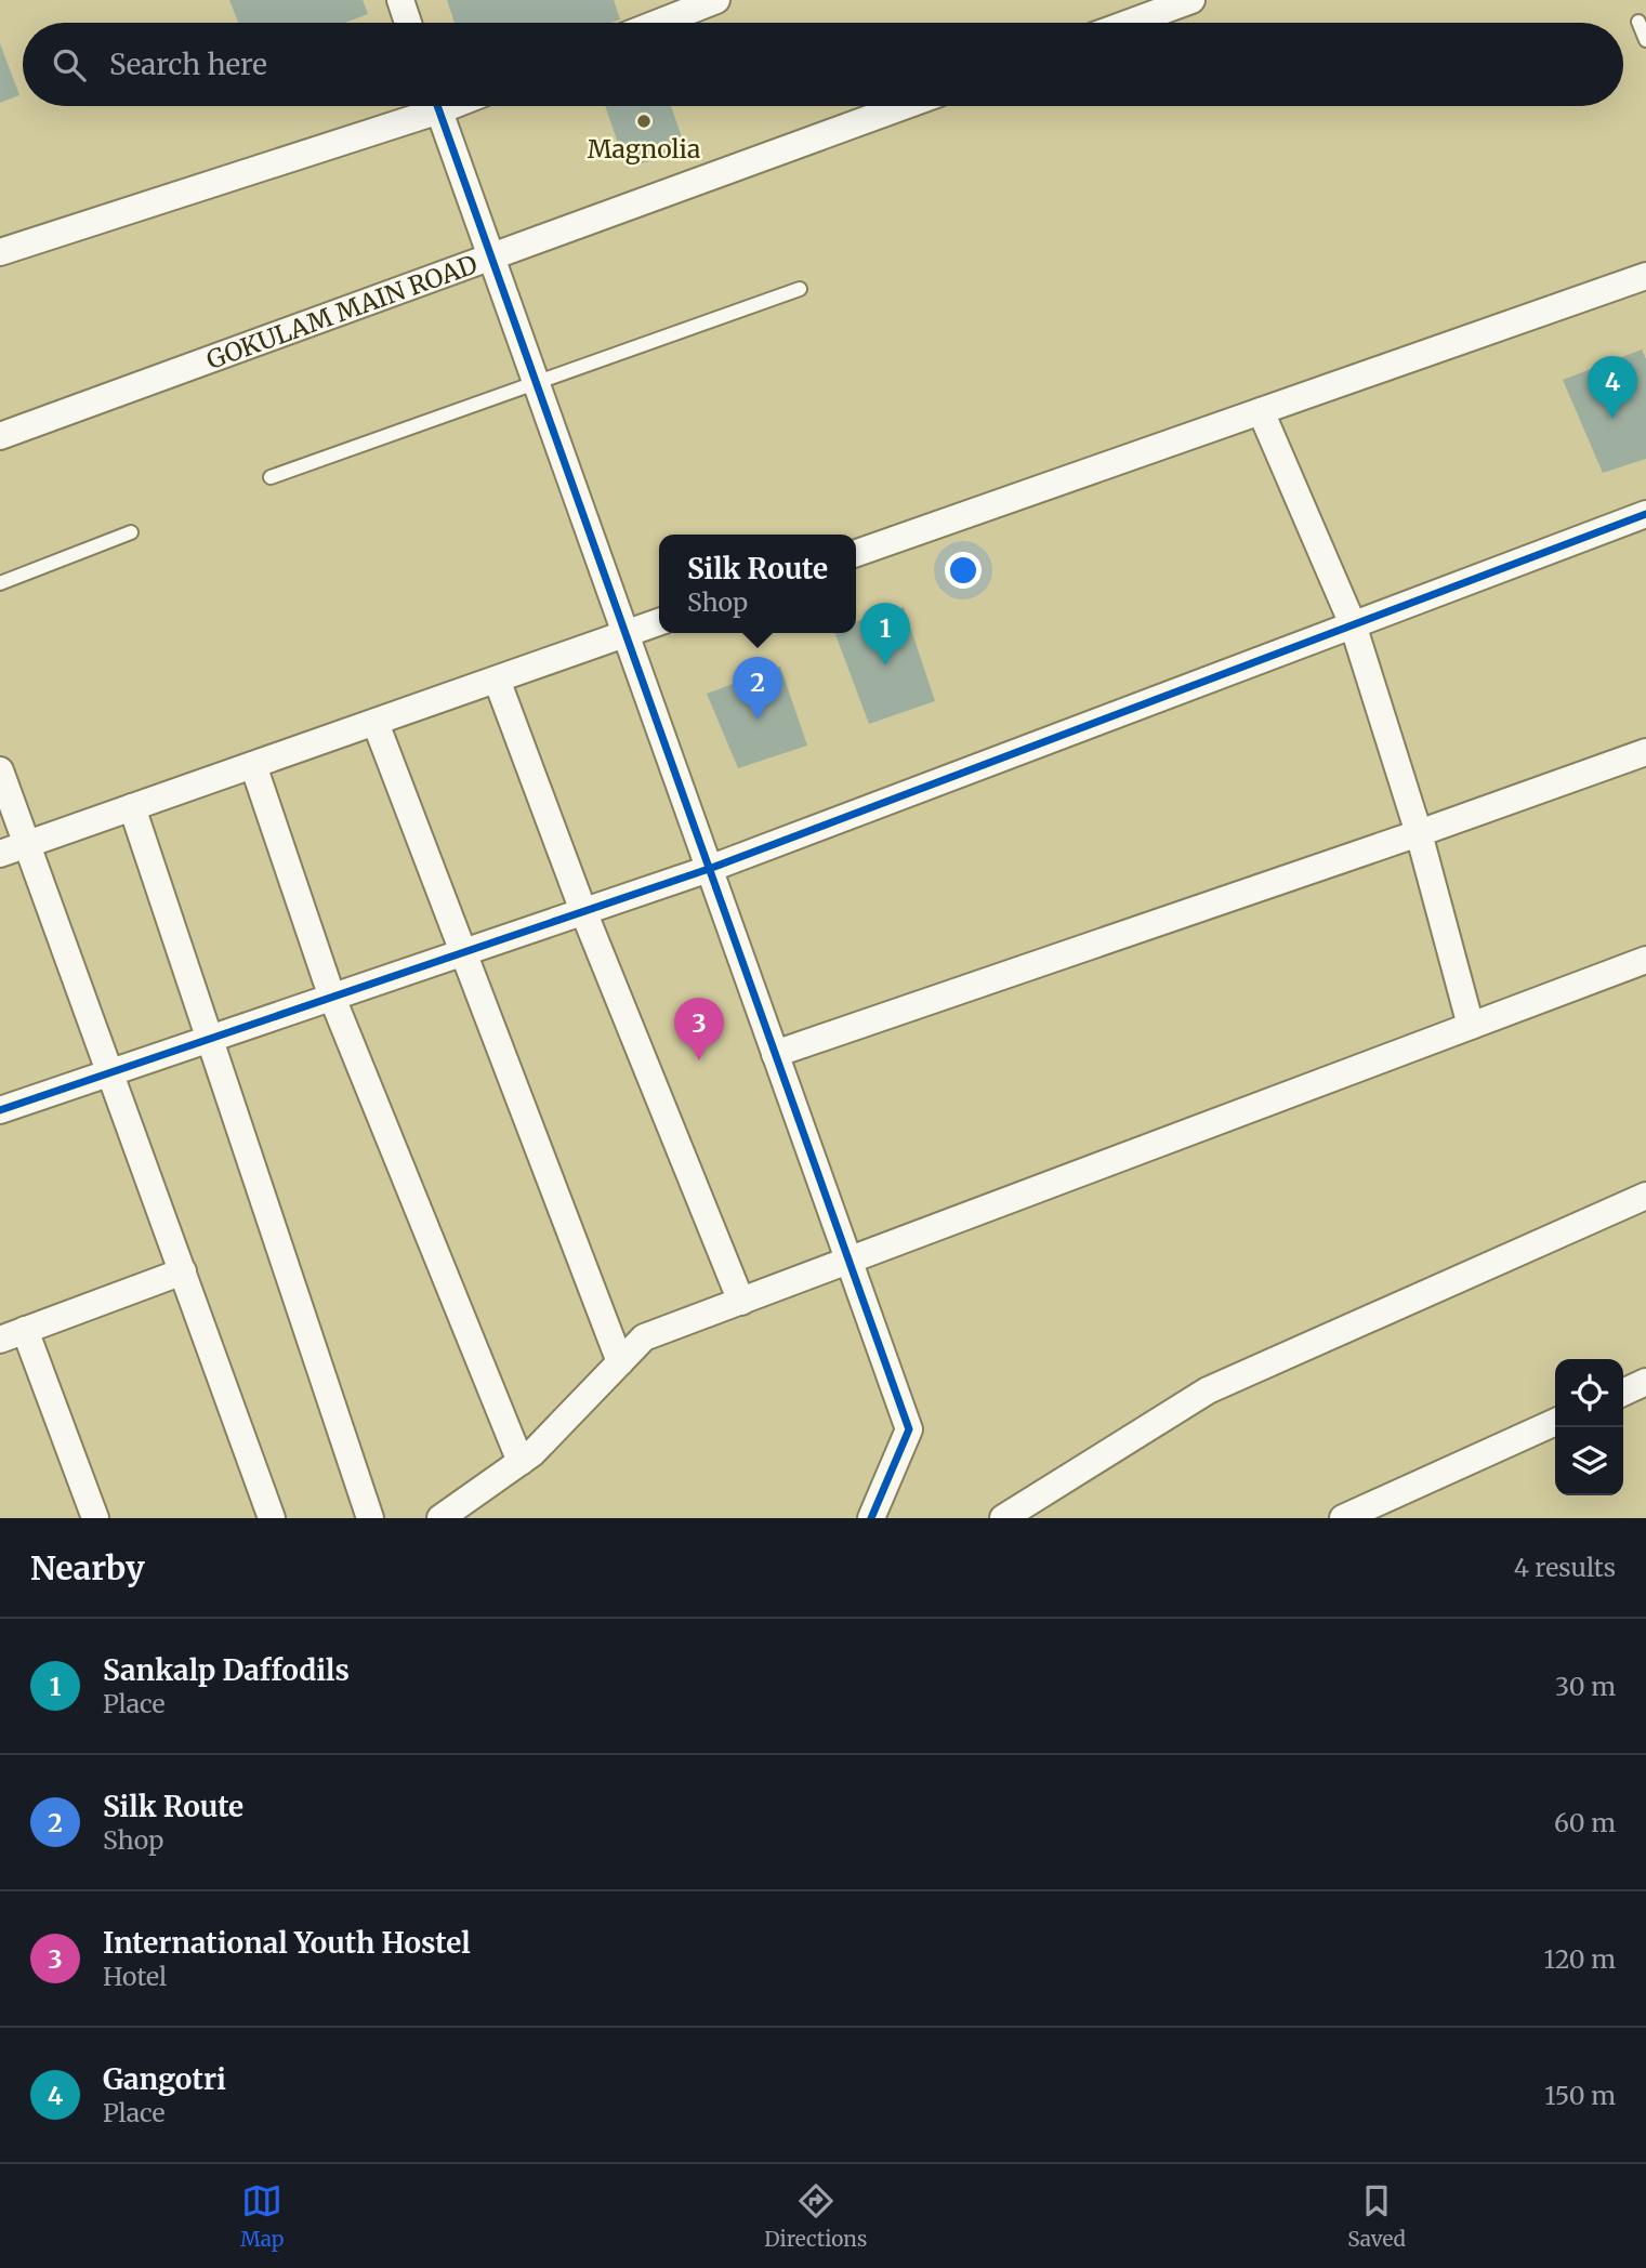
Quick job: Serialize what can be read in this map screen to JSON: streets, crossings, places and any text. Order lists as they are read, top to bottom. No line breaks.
{"streets":{"street":["GOKULAM MAIN ROAD"]},"places":["Magnolia"],"page":{"search":"Search here","pins":["4","1","2","3"],"popup":["Silk Route","Shop"],"heading":["Nearby","4 results"],"list":[{"mark":"1","name":"Sankalp Daffodils","note":"Place","value":"30 m"},{"mark":"2","name":"Silk Route","note":"Shop","value":"60 m"},{"mark":"3","name":"International Youth Hostel","note":"Hotel","value":"120 m"},{"mark":"4","name":"Gangotri","note":"Place","value":"150 m"}],"nav":["Map","Directions","Saved"]}}
